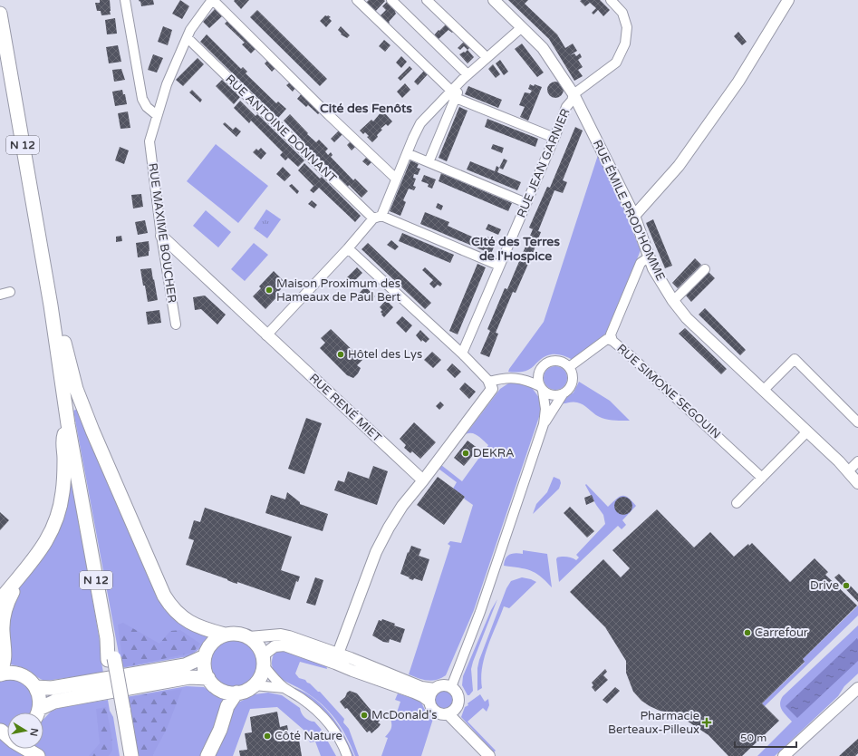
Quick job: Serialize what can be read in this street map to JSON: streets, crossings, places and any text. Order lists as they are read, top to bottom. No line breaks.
{"streets":{"main road":["N 12"],"street":["RUE ANTOINE DONNANT","RUE JEAN GARNIER","RUE ÉMILE PROD'HOMME","RUE MAXIME BOUCHER","RUE SIMONE SEGOUIN","RUE RENÉ MIET"]},"crossings":[["RUE JEAN GARNIER","RUE ÉMILE PROD'HOMME"],["RUE ÉMILE PROD'HOMME","RUE SIMONE SEGOUIN"],["RUE MAXIME BOUCHER","RUE RENÉ MIET"]],"districts":["Cité des Fenôts","Cité des Terres de l'Hospice"],"places":{"other":["Maison Proximum des Hameaux de Paul Bert","Hôtel des Lys","DEKRA","Drive","Carrefour","McDonald's","Côté Nature"],"health":["Pharmacie Berteaux-Pilleux"]},"scale_bar":"50 m","north":"right"}
